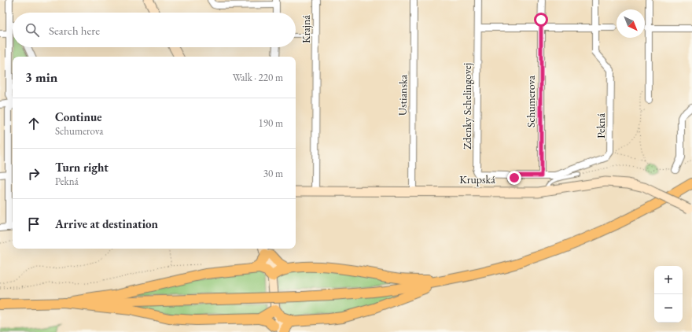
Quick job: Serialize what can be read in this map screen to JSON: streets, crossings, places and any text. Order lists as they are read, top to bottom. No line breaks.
{"streets":{"street":["Krajná","Ustianska","Schumerova","Zdenky Schelingovej","Pekná","Krupská"]},"crossings":[["Krajná","Krupská"],["Ustianska","Krupská"],["Schumerova","Pekná"],["Zdenky Schelingovej","Pekná"]],"north":"bottom right","page":{"search":"Search here","heading":["3 min","Walk · 220 m"],"list":[["Continue","Schumerova","190 m"],["Turn right","Pekná","30 m"],"Arrive at destination"],"map_buttons":["+","−"]}}
